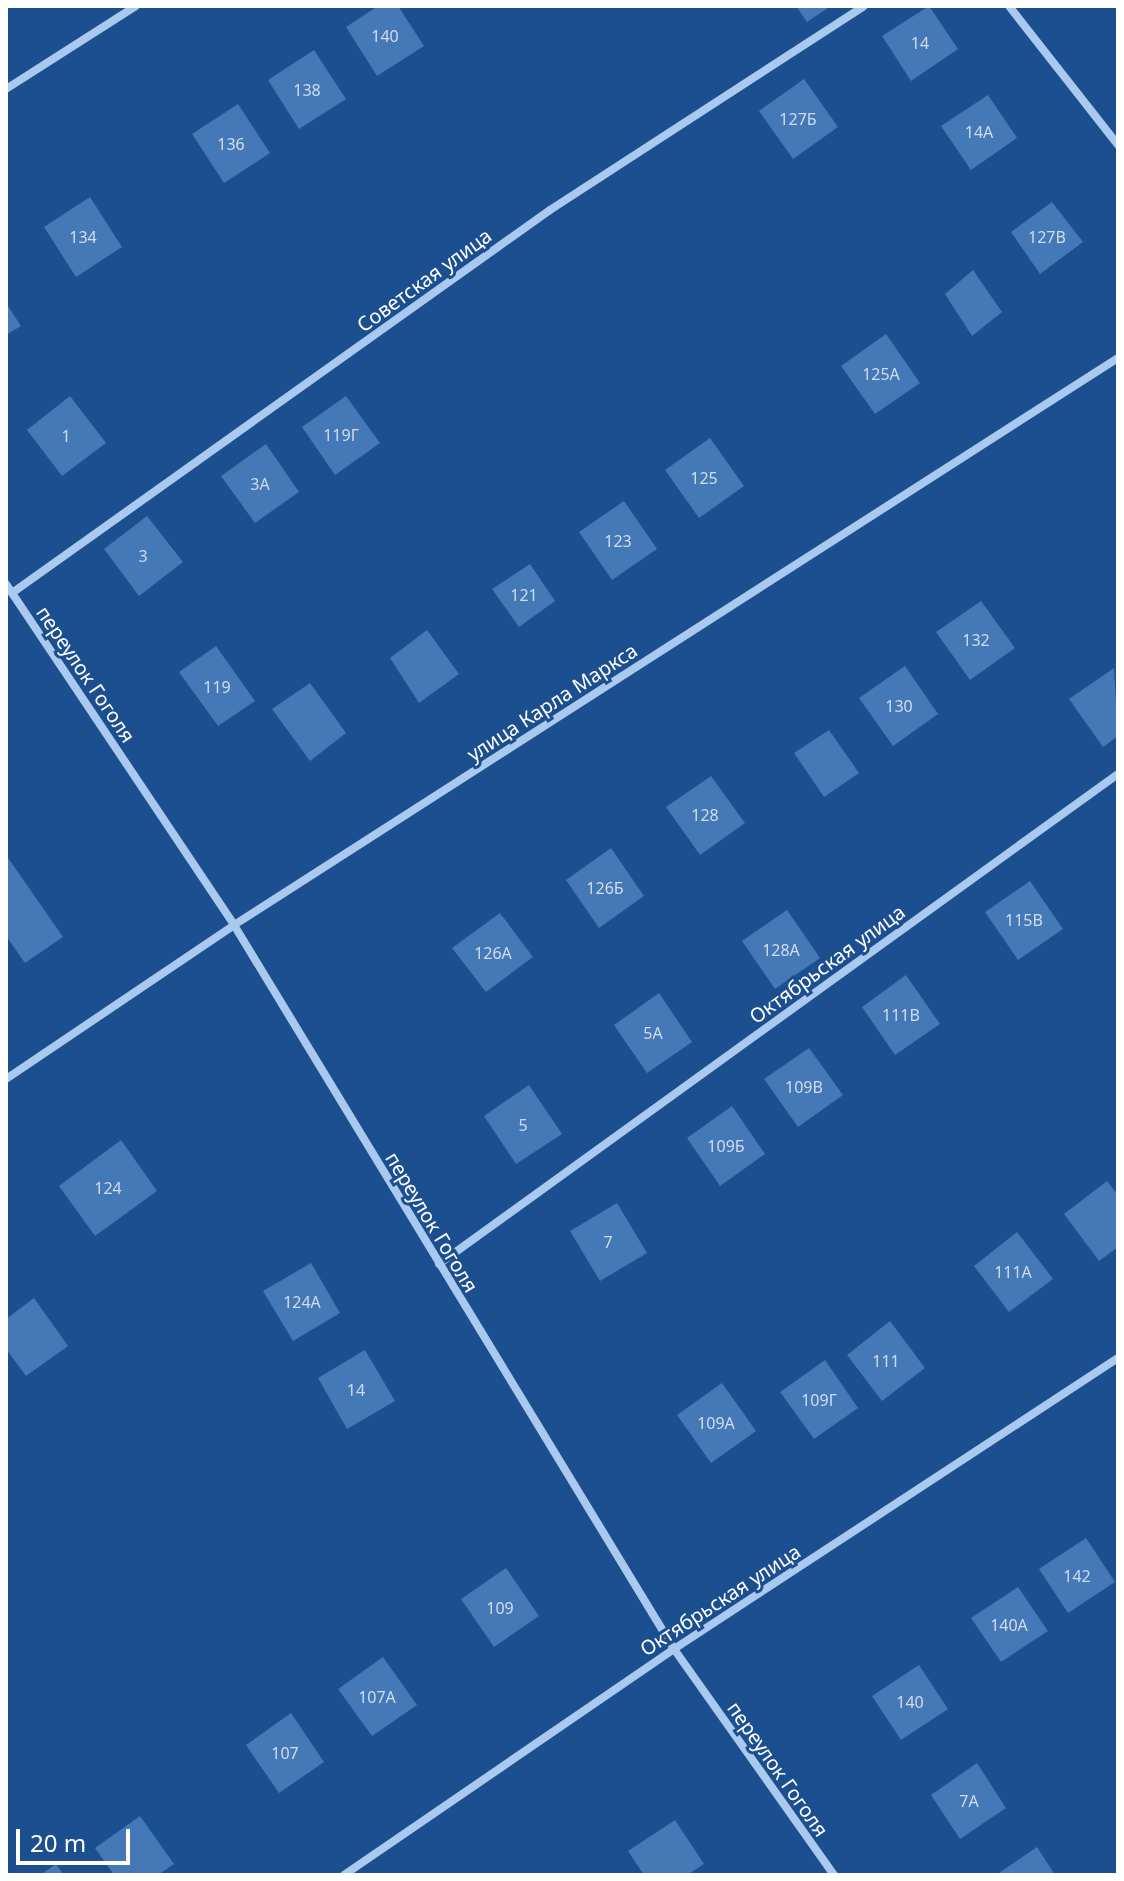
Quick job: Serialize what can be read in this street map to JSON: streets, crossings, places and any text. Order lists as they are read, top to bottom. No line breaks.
{"streets":{"street":["Советская улица","переулок Гоголя","улица Карла Маркса","Октябрьская улица"]},"crossings":[["Советская улица","переулок Гоголя"],["переулок Гоголя","улица Карла Маркса"],["переулок Гоголя","Октябрьская улица"]],"house_numbers":["140","14","138","127Б","14А","136","134","127В","125А","119Г","1","125","3А","123","3","121","132","119","130","128","126Б","115В","128А","126А","111В","5А","109В","5","109Б","124","7","111А","124А","111","14","109Г","109А","142","109","140А","107А","140","107","7А"],"scale_bar":"20 m"}
